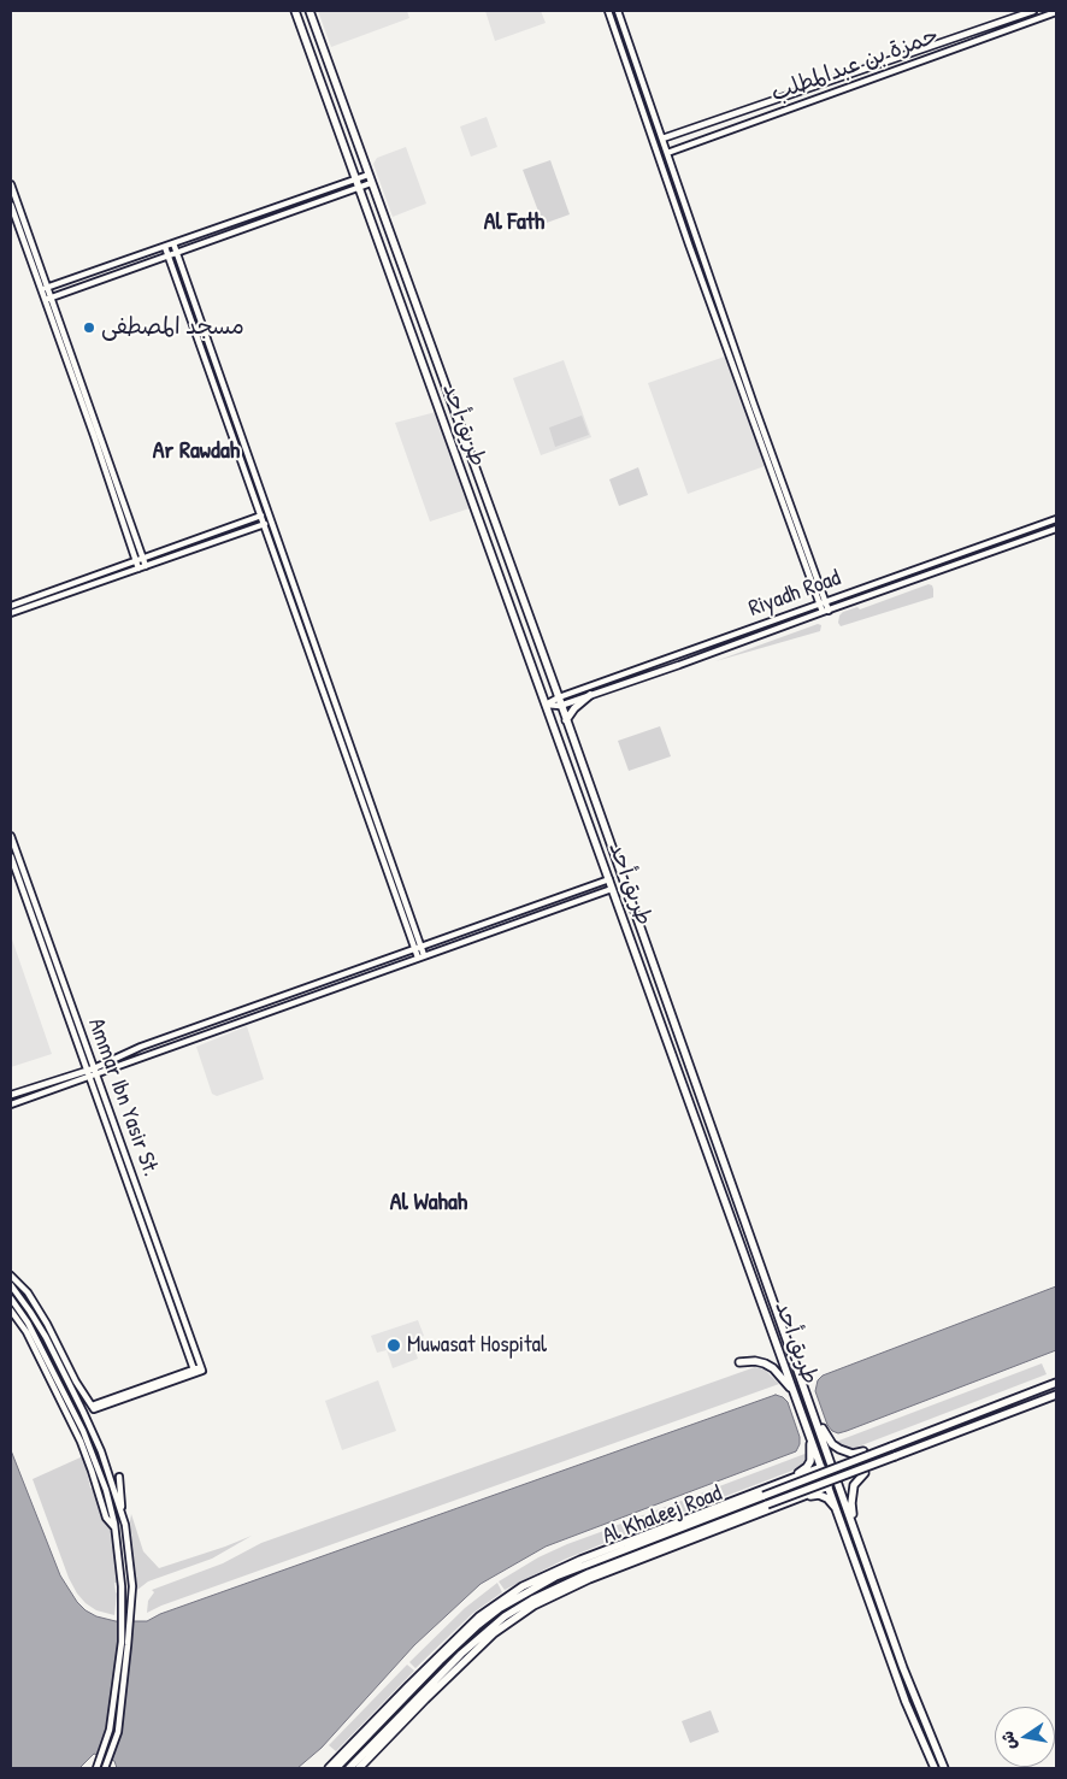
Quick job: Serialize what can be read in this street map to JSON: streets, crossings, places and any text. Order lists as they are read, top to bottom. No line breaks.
{"streets":{"main road":["طريق أحد","Al Khaleej Road"],"street":["حمزة بن عبدالمطلب","Riyadh Road","Ammar Ibn Yasir St."]},"crossings":[["طريق أحد","Riyadh Road"]],"districts":["Al Fath","Ar Rawdah","Al Wahah"],"places":["مسجد المصطفى","Muwasat Hospital"],"north":"left"}
